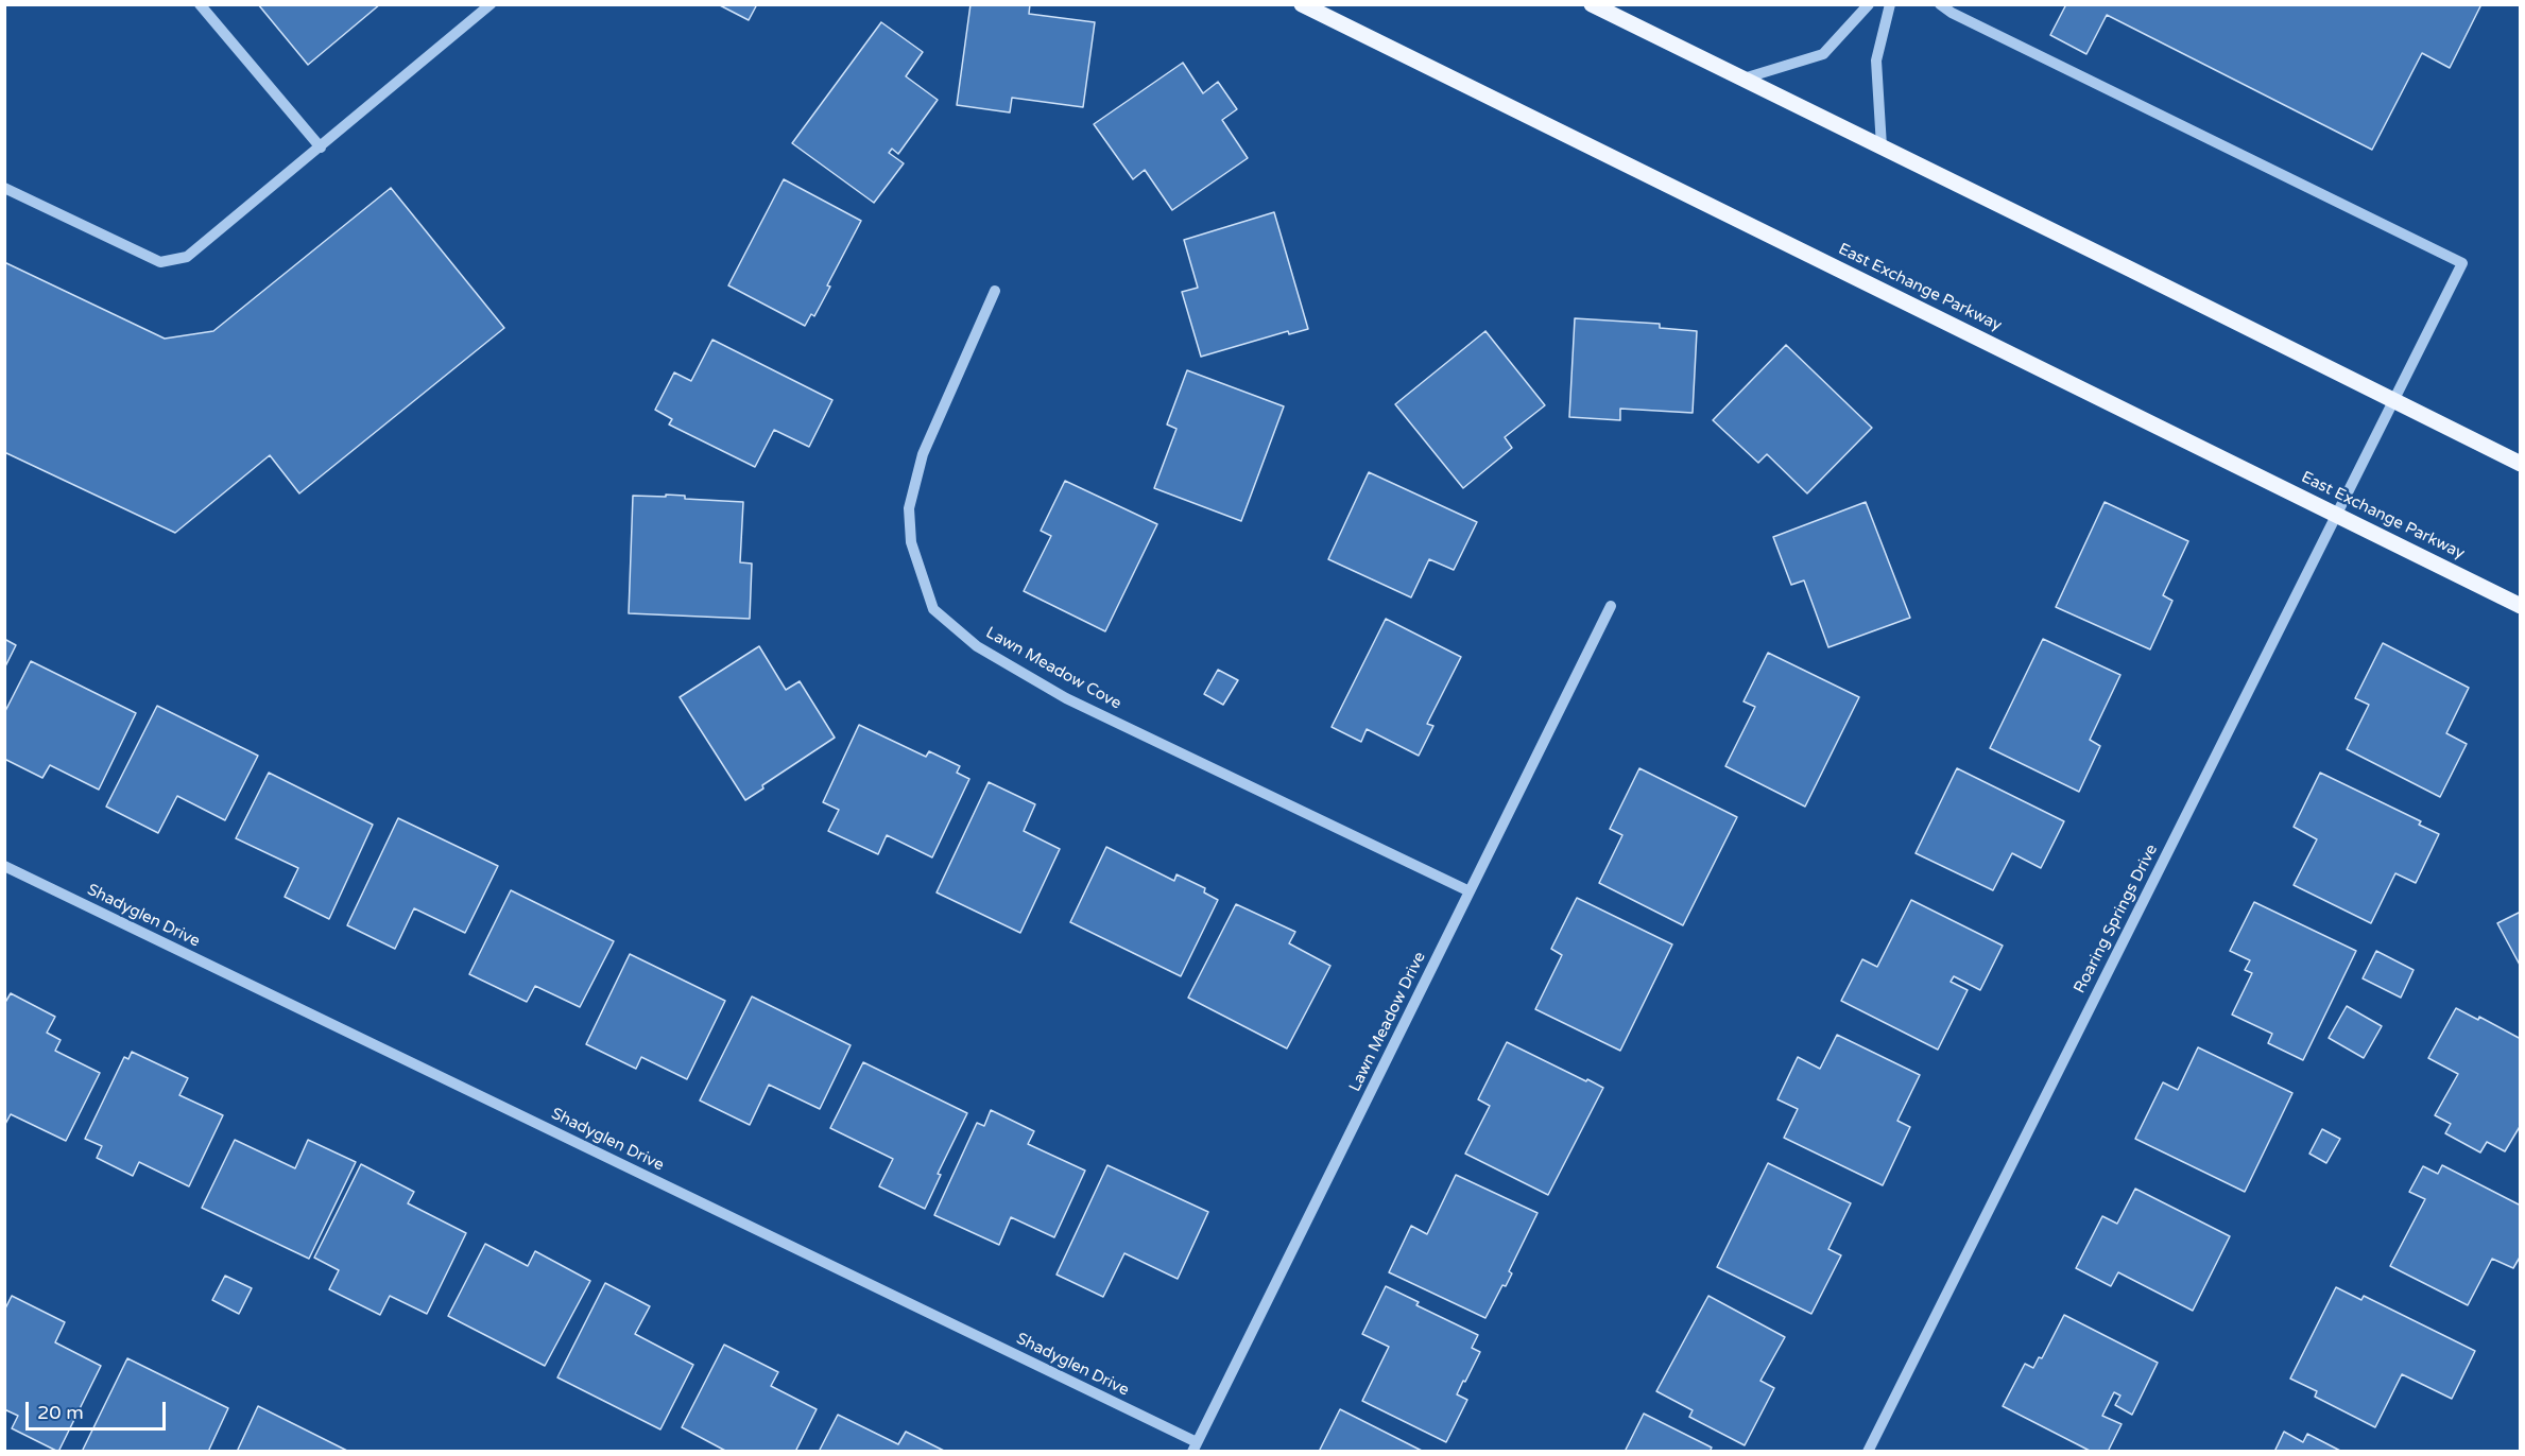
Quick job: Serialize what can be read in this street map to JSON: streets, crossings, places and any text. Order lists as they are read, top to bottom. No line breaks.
{"streets":{"main road":["East Exchange Parkway"],"street":["Lawn Meadow Cove","Shadyglen Drive","Roaring Springs Drive","Lawn Meadow Drive"]},"crossings":[["East Exchange Parkway","Roaring Springs Drive"],["Lawn Meadow Cove","Lawn Meadow Drive"],["Shadyglen Drive","Lawn Meadow Drive"]],"scale_bar":"20 m"}
